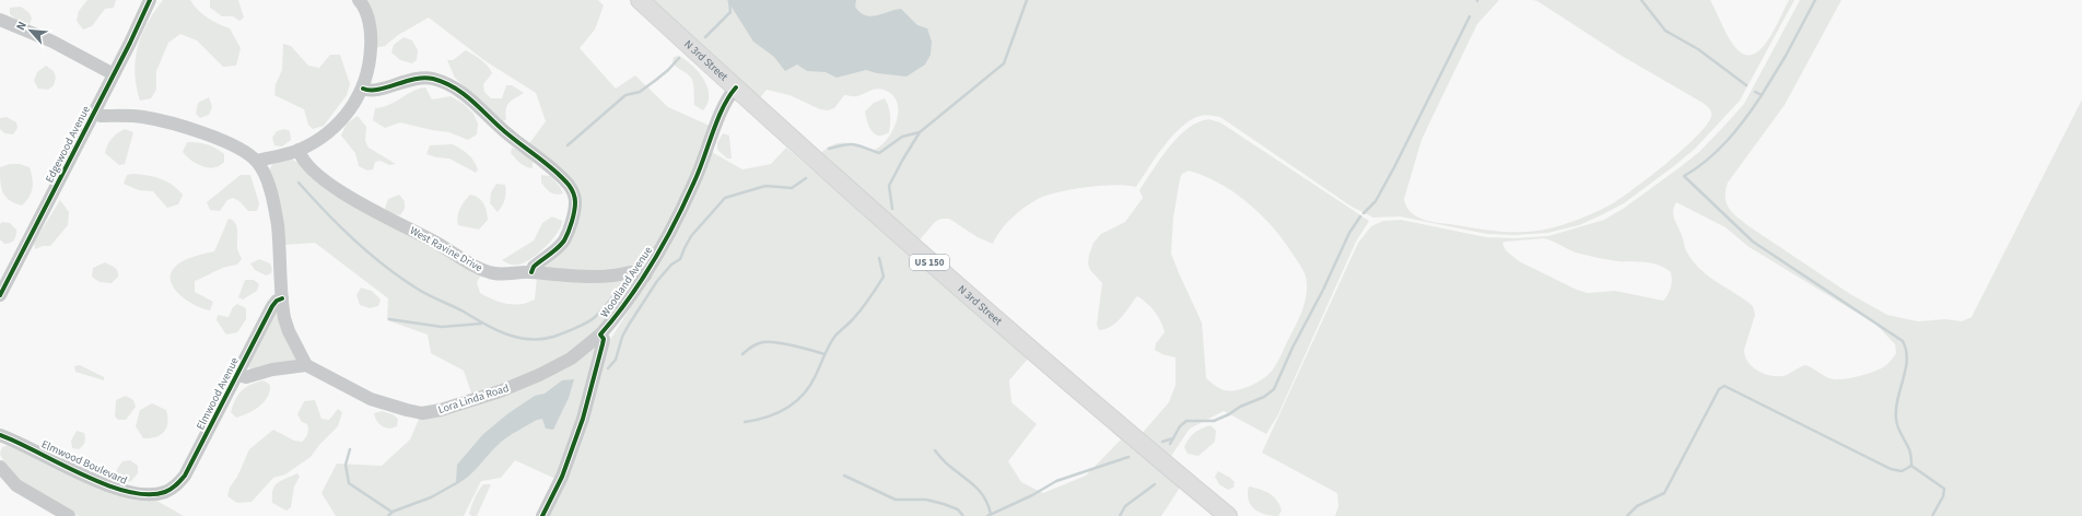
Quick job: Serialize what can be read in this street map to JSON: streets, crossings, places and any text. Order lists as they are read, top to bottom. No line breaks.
{"streets":{"main road":["N 3rd Street","US 150"],"street":["Edgewood Avenue","West Ravine Drive","Woodland Avenue","Elmwood Avenue","Lora Linda Road","Elmwood Boulevard"]},"crossings":[["N 3rd Street","Woodland Avenue"],["West Ravine Drive","Woodland Avenue"],["Woodland Avenue","Lora Linda Road"],["Elmwood Avenue","Elmwood Boulevard"]],"north":"top left"}
